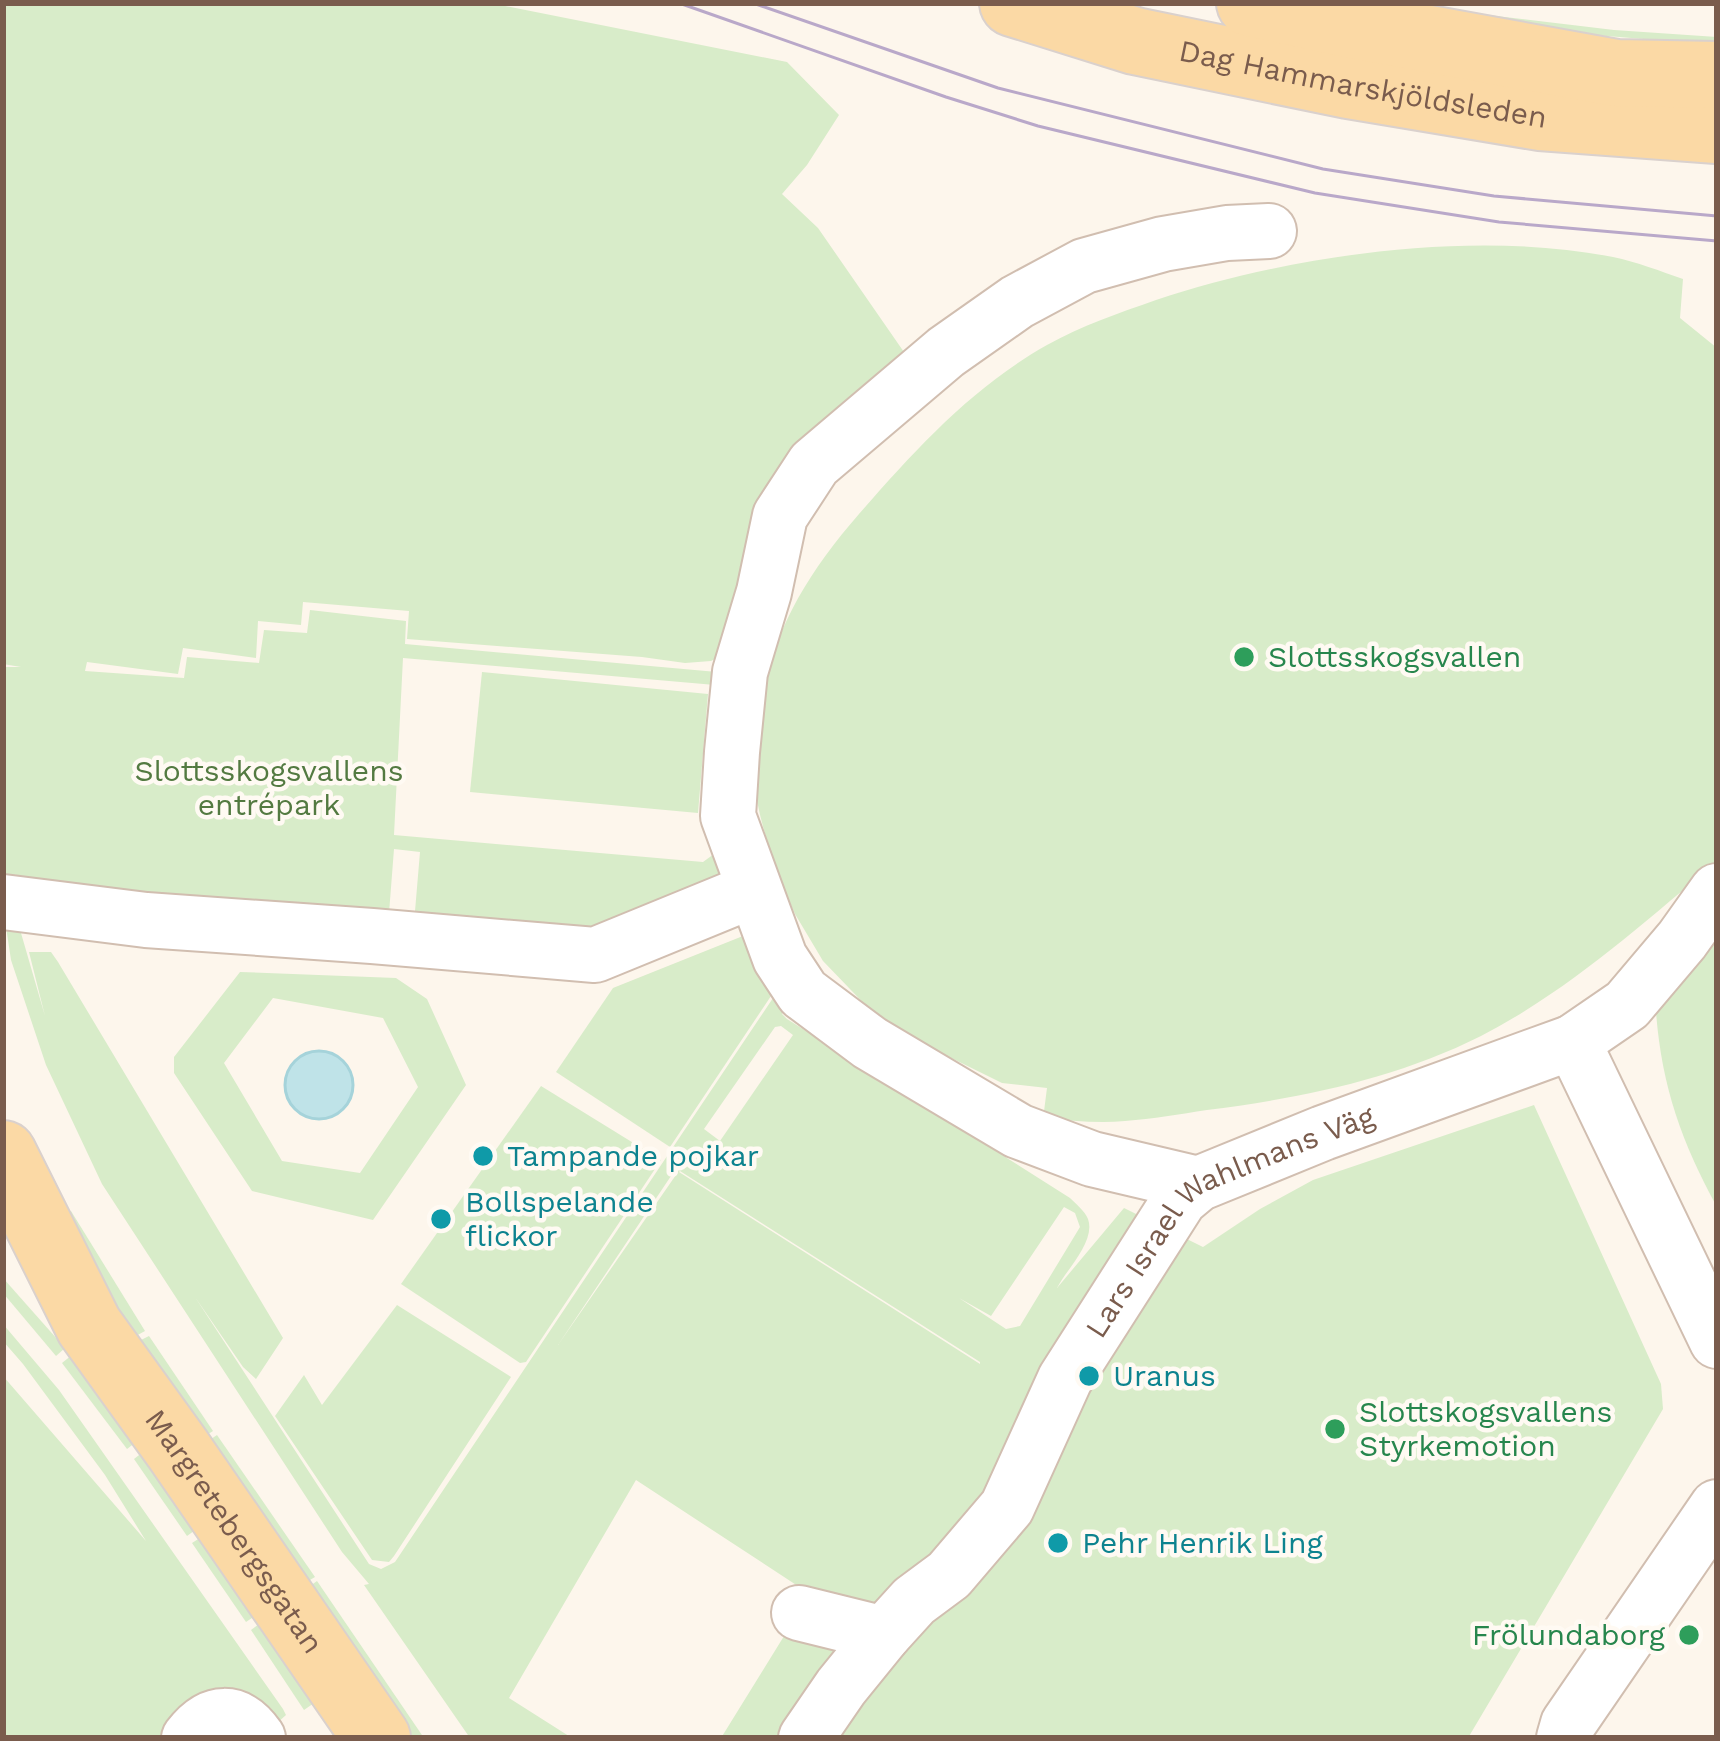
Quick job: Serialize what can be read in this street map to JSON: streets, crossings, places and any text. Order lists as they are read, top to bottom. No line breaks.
{"streets":{"main road":["Dag Hammarskjöldsleden","Margretebergsgatan"],"lane":["Lars Israel Wahlmans Väg"]},"parks":["Slottsskogsvallens entrépark"],"places":["Slottsskogsvallen","Tampande pojkar","Bollspelande flickor","Uranus","Slottskogsvallens Styrkemotion","Pehr Henrik Ling","Frölundaborg"]}
